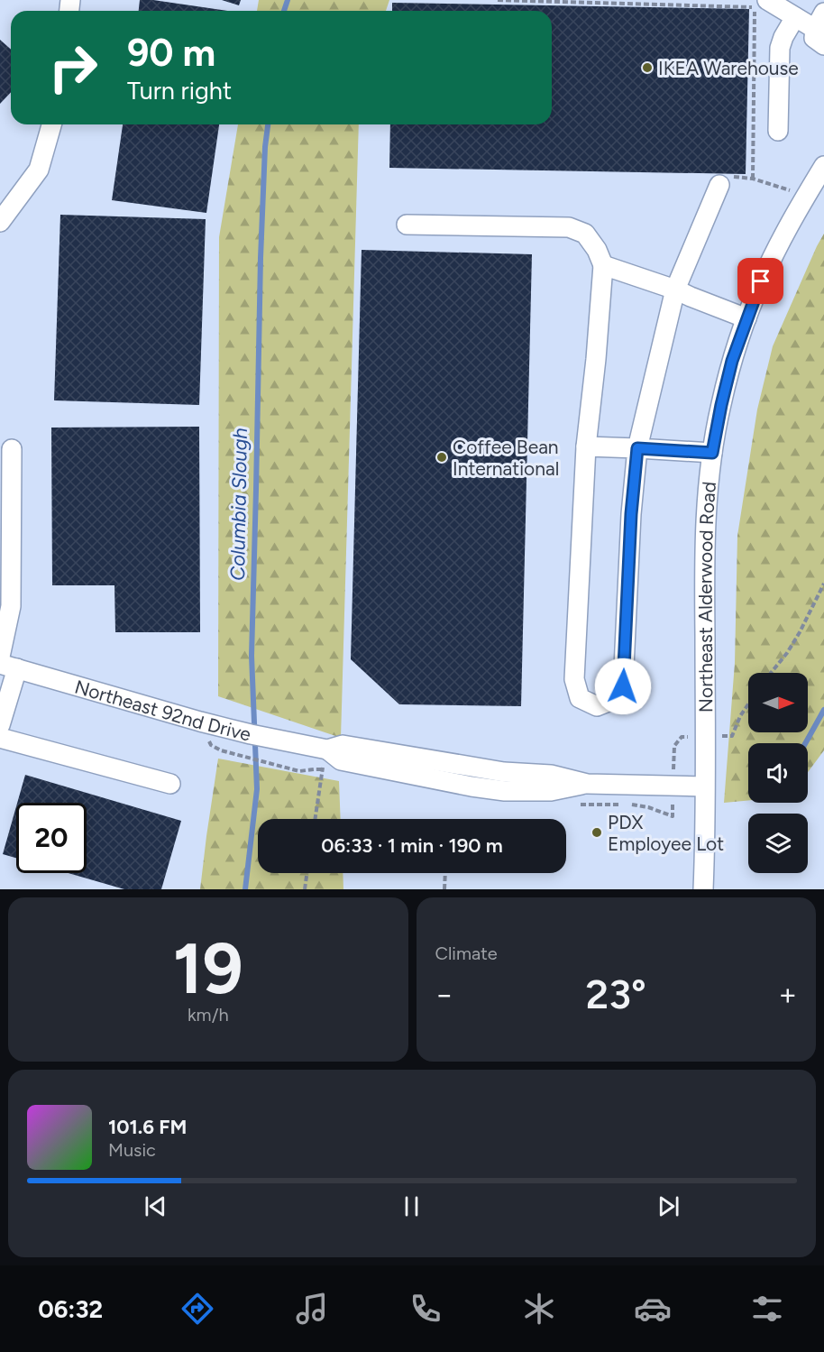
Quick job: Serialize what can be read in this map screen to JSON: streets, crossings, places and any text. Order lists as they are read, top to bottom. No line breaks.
{"streets":{"street":["Northeast Alderwood Road","Northeast 92nd Drive"]},"crossings":[["Northeast Alderwood Road","Northeast 92nd Drive"]],"water":["Columbia Slough"],"places":["IKEA Warehouse","Coffee Bean International","PDX Employee Lot"],"north":"right","page":{"turn":["90 m","Turn right"],"limit":"20","trip":"06:33 · 1 min · 190 m","tile":[["19","km/h"],"Climate"],"heat":["−","23°","+"],"song":["101.6 FM","Music"],"tabs":"06:32"}}
